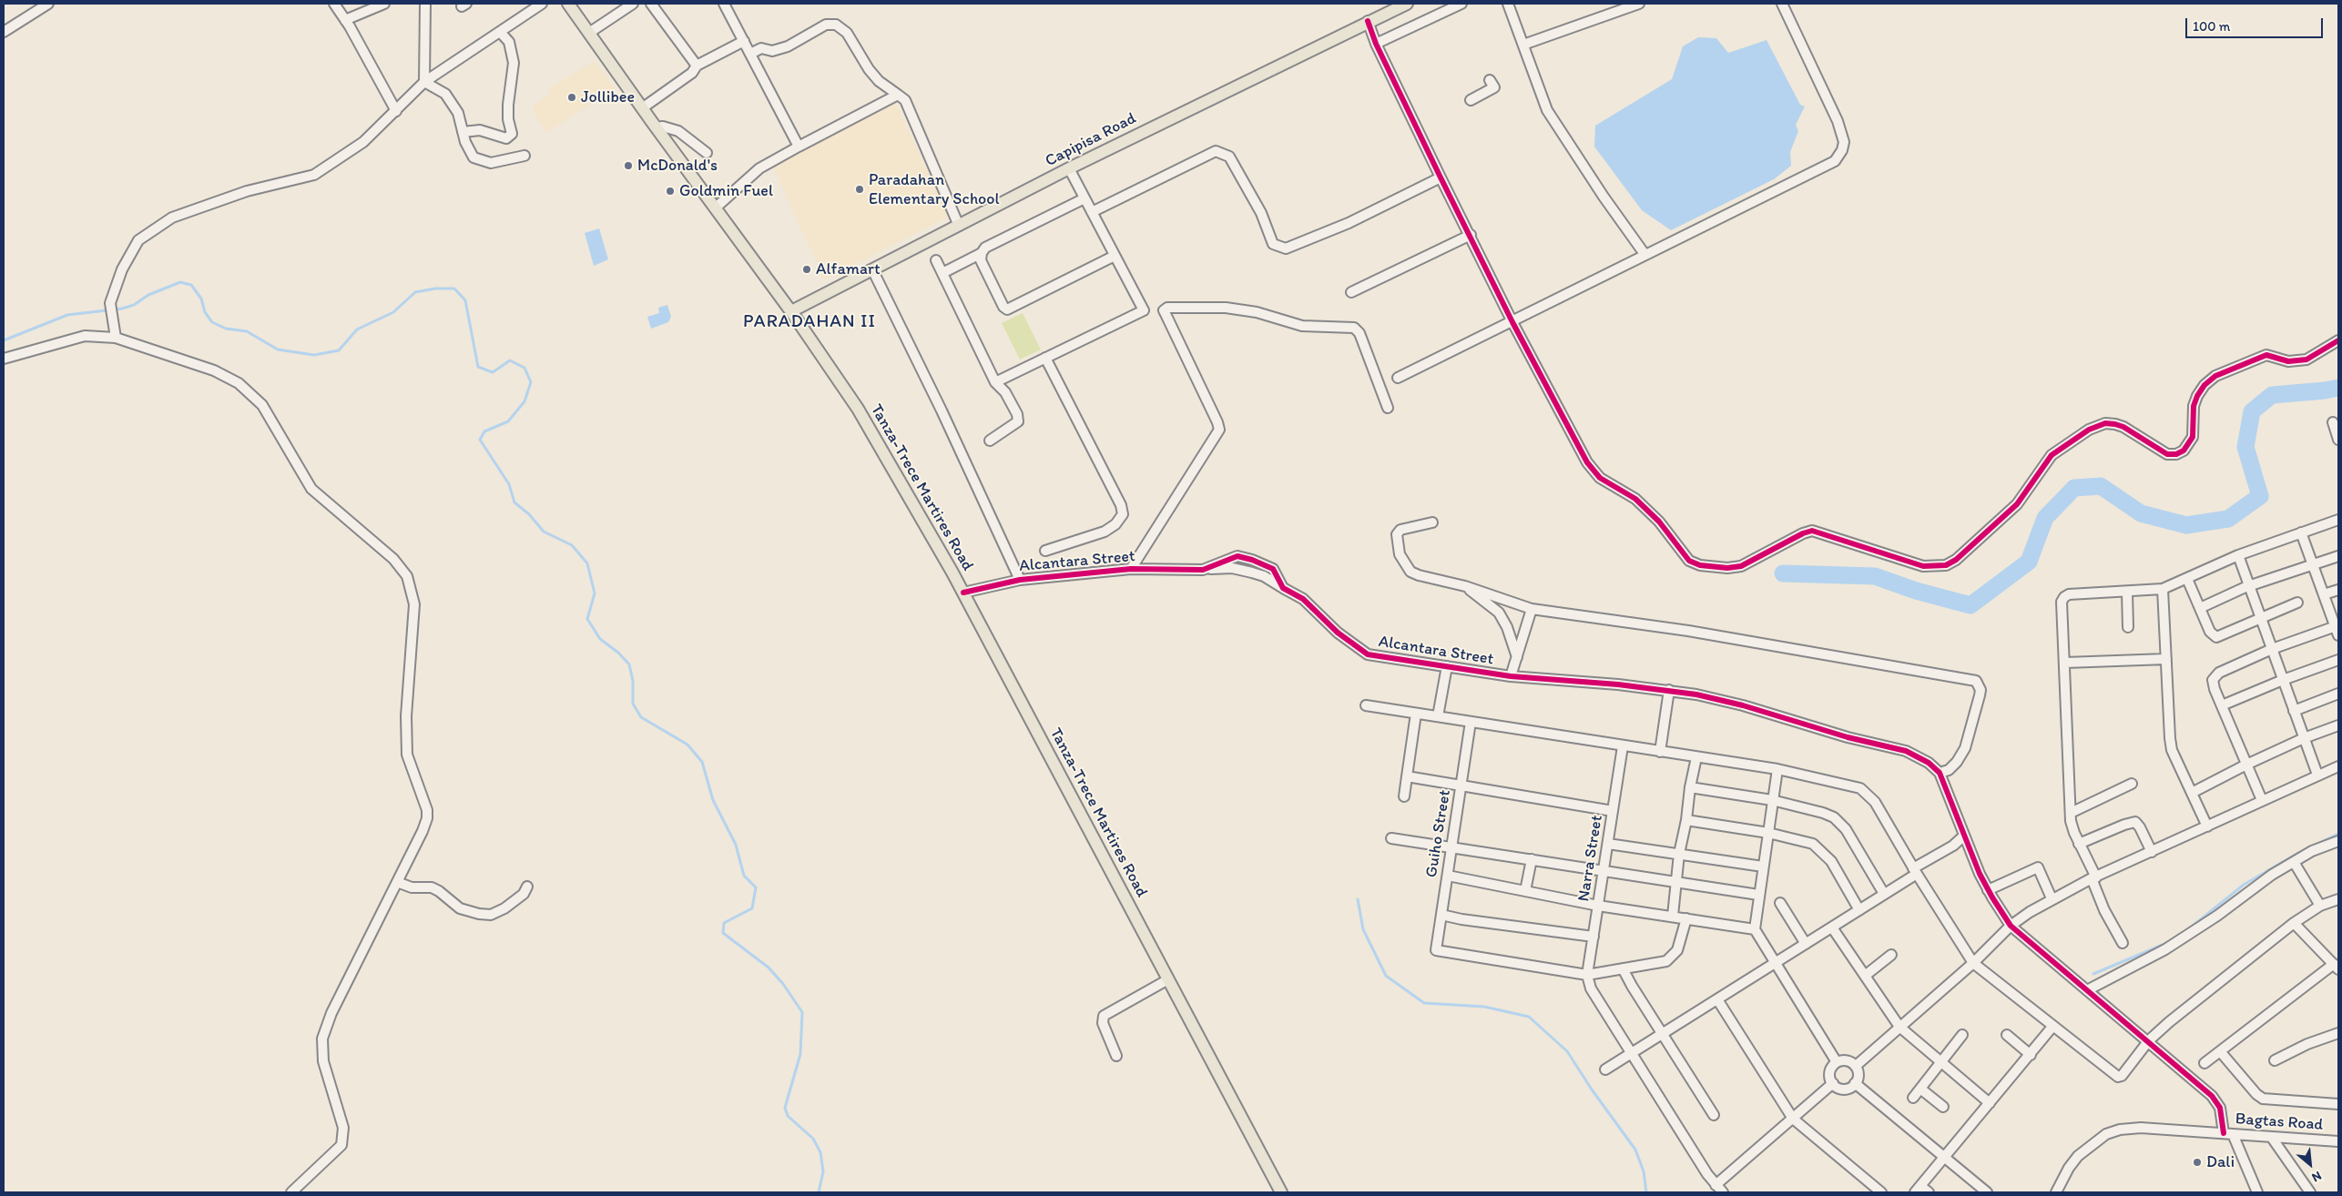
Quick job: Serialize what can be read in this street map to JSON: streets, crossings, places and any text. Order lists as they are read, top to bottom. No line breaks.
{"streets":{"main road":["Capipisa Road","Tanza-Trece Martires Road"],"street":["Alcantara Street","Guiho Street","Narra Street","Bagtas Road"]},"crossings":[["Capipisa Road","Tanza-Trece Martires Road"],["Tanza-Trece Martires Road","Alcantara Street"],["Guiho Street","Narra Street"]],"districts":["PARADAHAN II"],"places":["Jollibee","McDonald's","Paradahan Elementary School","Goldmin Fuel","Alfamart","Dali"],"scale_bar":"100 m","north":"bottom right"}
